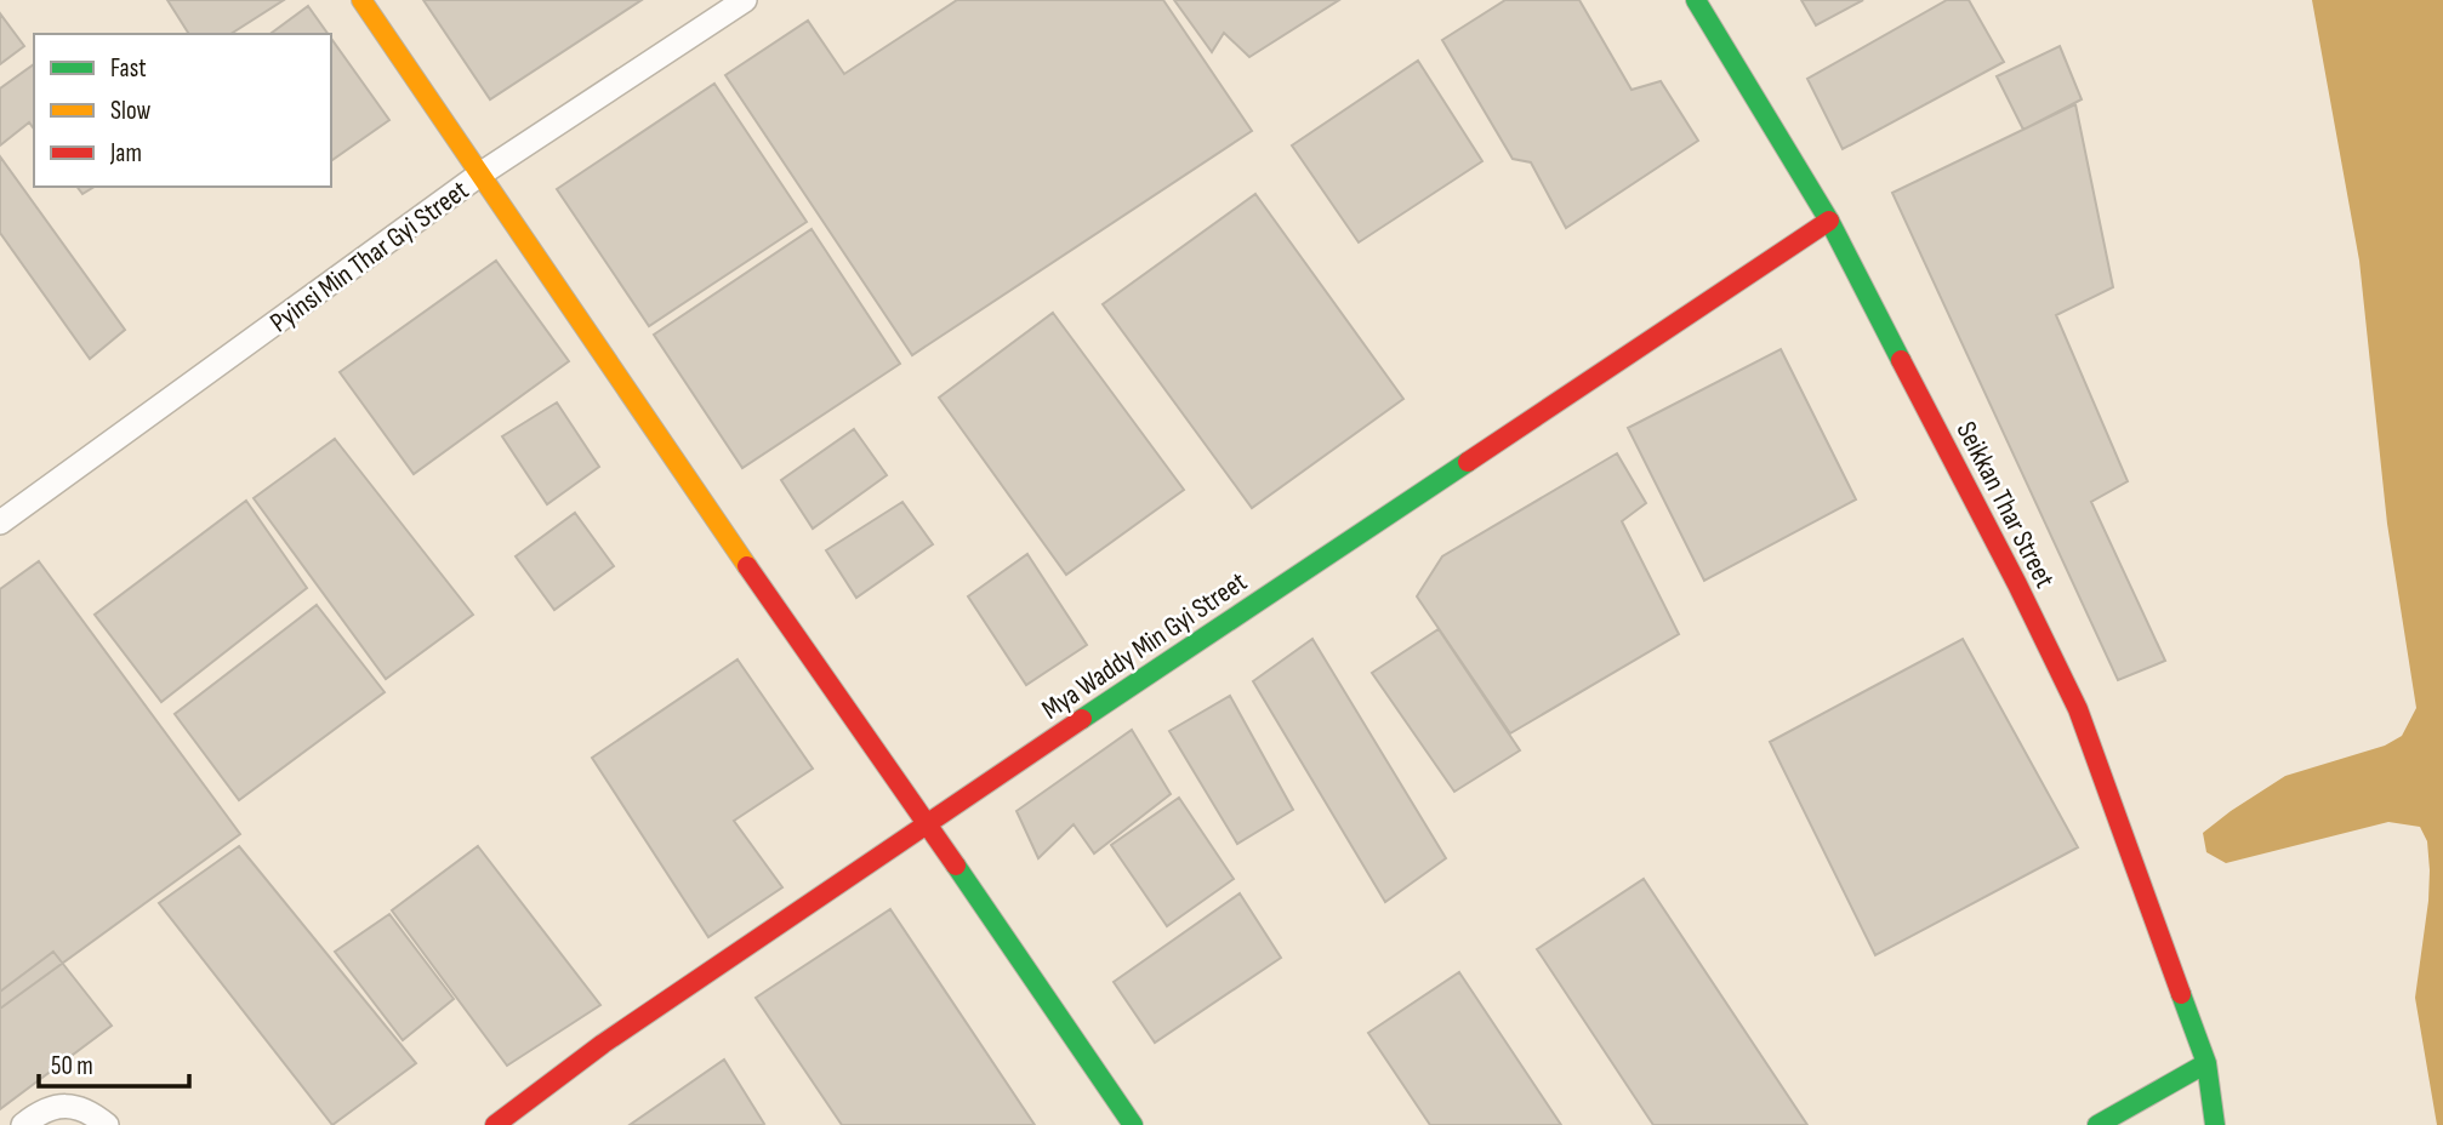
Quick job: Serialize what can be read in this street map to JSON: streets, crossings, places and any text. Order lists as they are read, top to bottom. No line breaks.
{"streets":{"street":["Pyinsi Min Thar Gyi Street","Seikkan Thar Street","Mya Waddy Min Gyi Street"]},"crossings":[["Seikkan Thar Street","Mya Waddy Min Gyi Street"]],"legend":["Fast","Slow","Jam"],"scale_bar":"50 m"}
